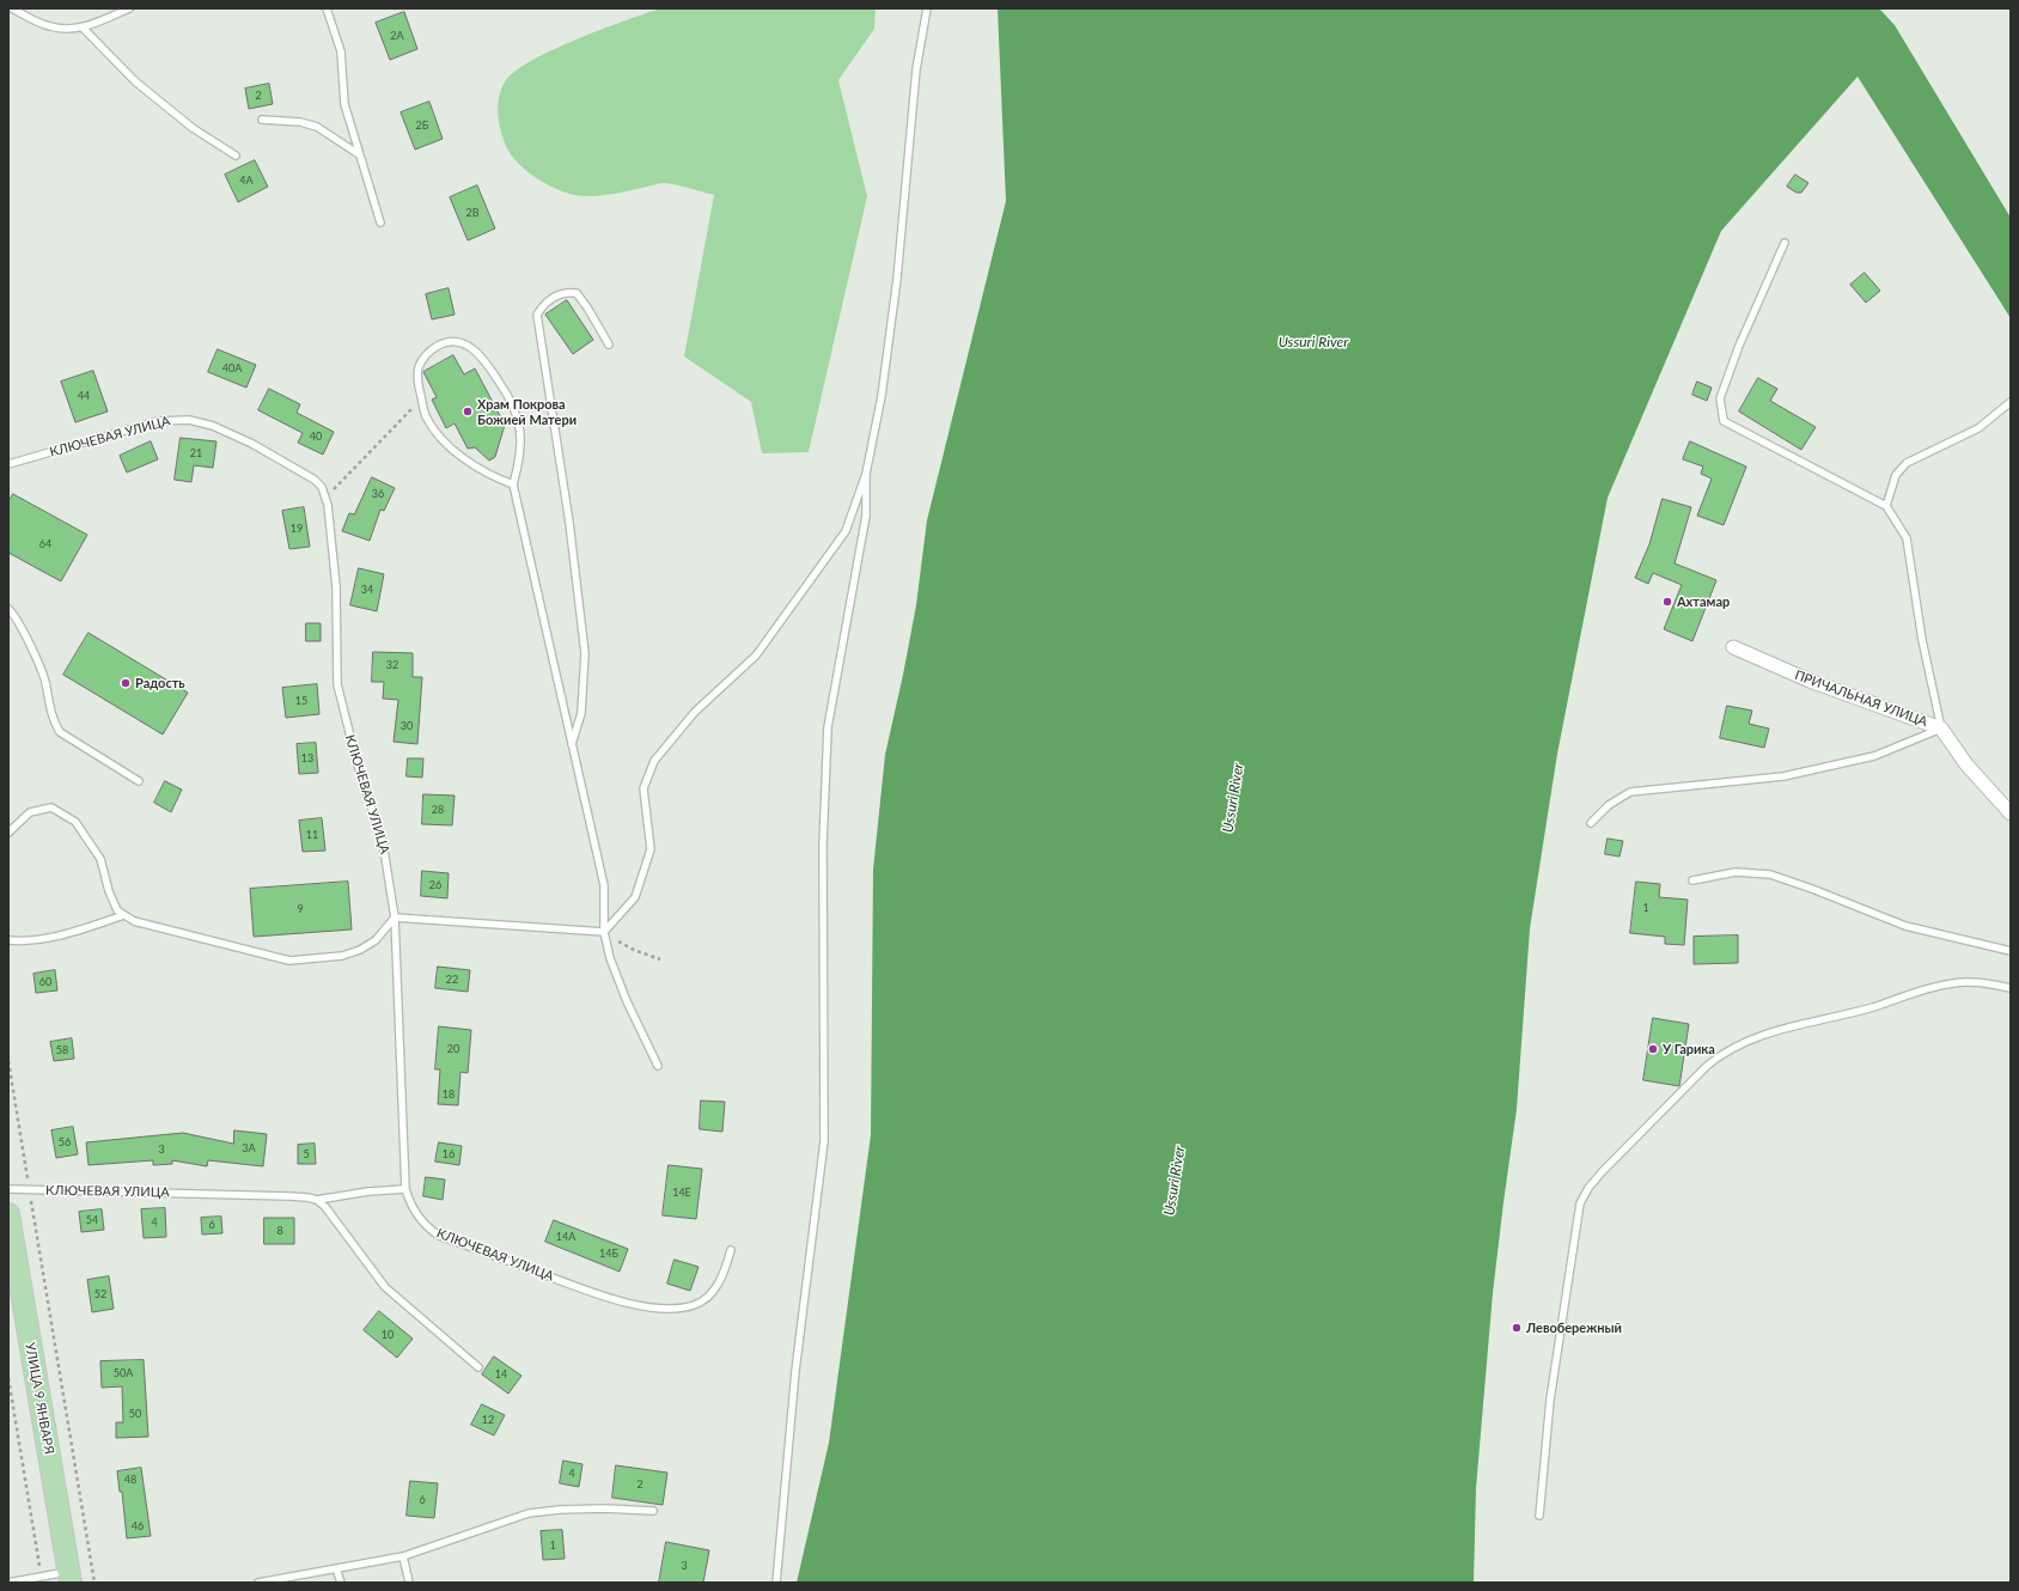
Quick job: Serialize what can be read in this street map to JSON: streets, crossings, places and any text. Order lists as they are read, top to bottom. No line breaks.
{"streets":{"main road":["УЛИЦА 9 ЯНВАРЯ"],"street":["ПРИЧАЛЬНАЯ УЛИЦА"],"lane":["КЛЮЧЕВАЯ УЛИЦА"]},"water":["Ussuri River"],"places":["Храм Покрова Божией Матери","Ахтамар","Радость","У Гарика","Левобережный"],"house_numbers":["2А","2","2Б","4А","2В","40А","44","40","21","36","19","64","34","32","15","30","13","28","11","26","1","9","22","60","20","58","18","56","3А","3","5","16","14Е","54","4","6","8","14А","14Б","52","10","50А","14","50","12","4","48","2","6","46","1","3"]}
